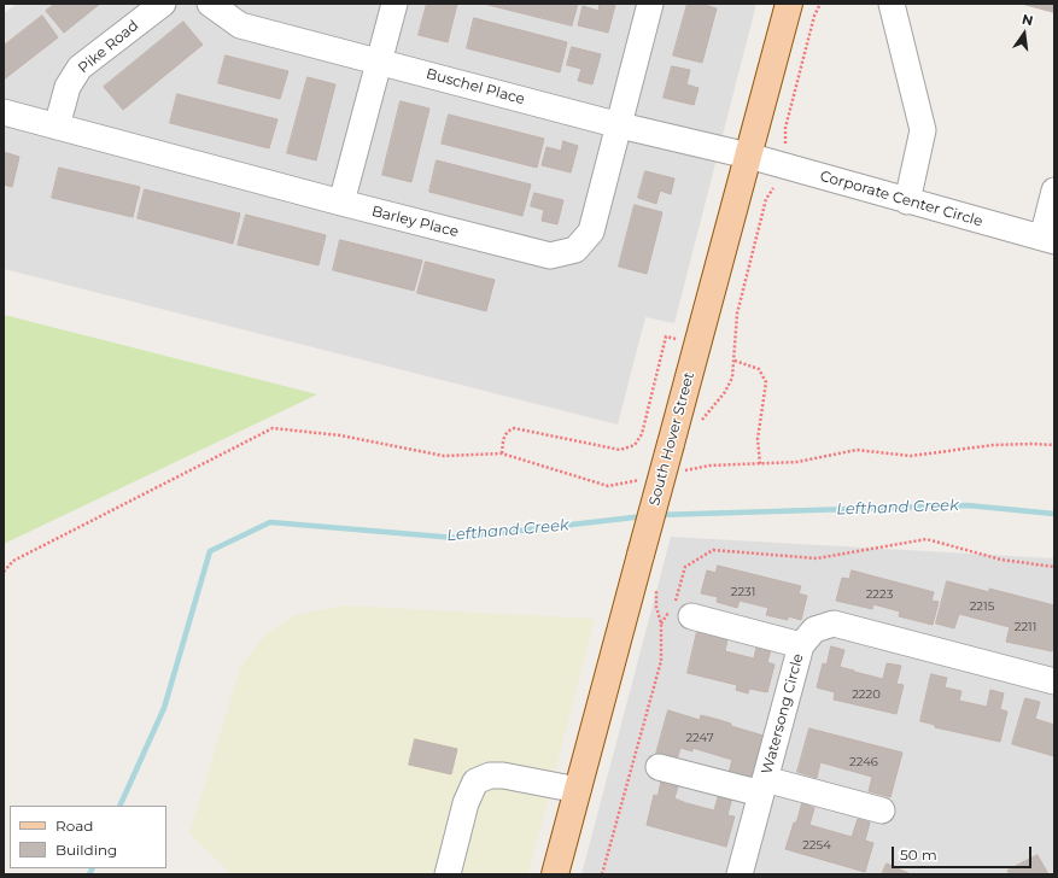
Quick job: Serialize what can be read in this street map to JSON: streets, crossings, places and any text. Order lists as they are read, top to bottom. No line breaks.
{"streets":{"main road":["South Hover Street"],"street":["Pike Road","Buschel Place","Corporate Center Circle","Barley Place","Watersong Circle"]},"crossings":[["Pike Road","Barley Place"],["Buschel Place","Corporate Center Circle"],["Buschel Place","Barley Place"],["Buschel Place","South Hover Street"],["Corporate Center Circle","South Hover Street"]],"water":["Lefthand Creek"],"house_numbers":["2231","2223","2215","2211","2220","2247","2246","2254"],"legend":["Road","Building"],"scale_bar":"50 m","north":"top"}
